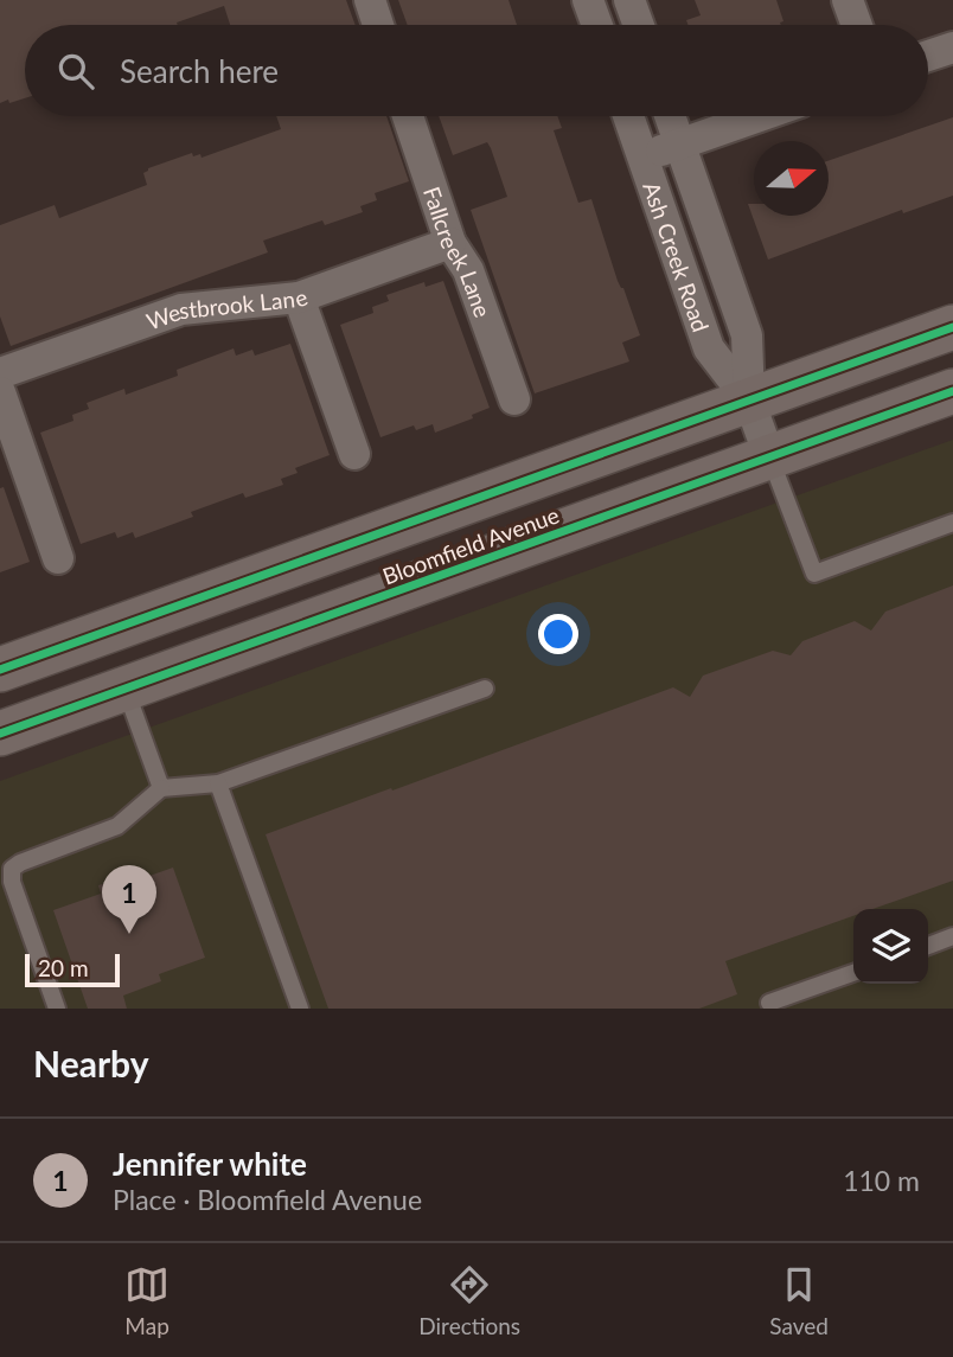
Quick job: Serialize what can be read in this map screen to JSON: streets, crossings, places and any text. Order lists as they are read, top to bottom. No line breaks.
{"streets":{"main road":["Bloomfield Avenue"],"street":["Fallcreek Lane","Ash Creek Road","Westbrook Lane"]},"crossings":[["Fallcreek Lane","Westbrook Lane"],["Ash Creek Road","Bloomfield Avenue"]],"scale_bar":"20 m","north":"right","page":{"search":"Search here","pins":"1","scale":"20 m","heading":"Nearby","list":[{"mark":"1","name":"Jennifer white","note":"Place · Bloomfield Avenue","value":"110 m"}],"nav":["Map","Directions","Saved"]}}
